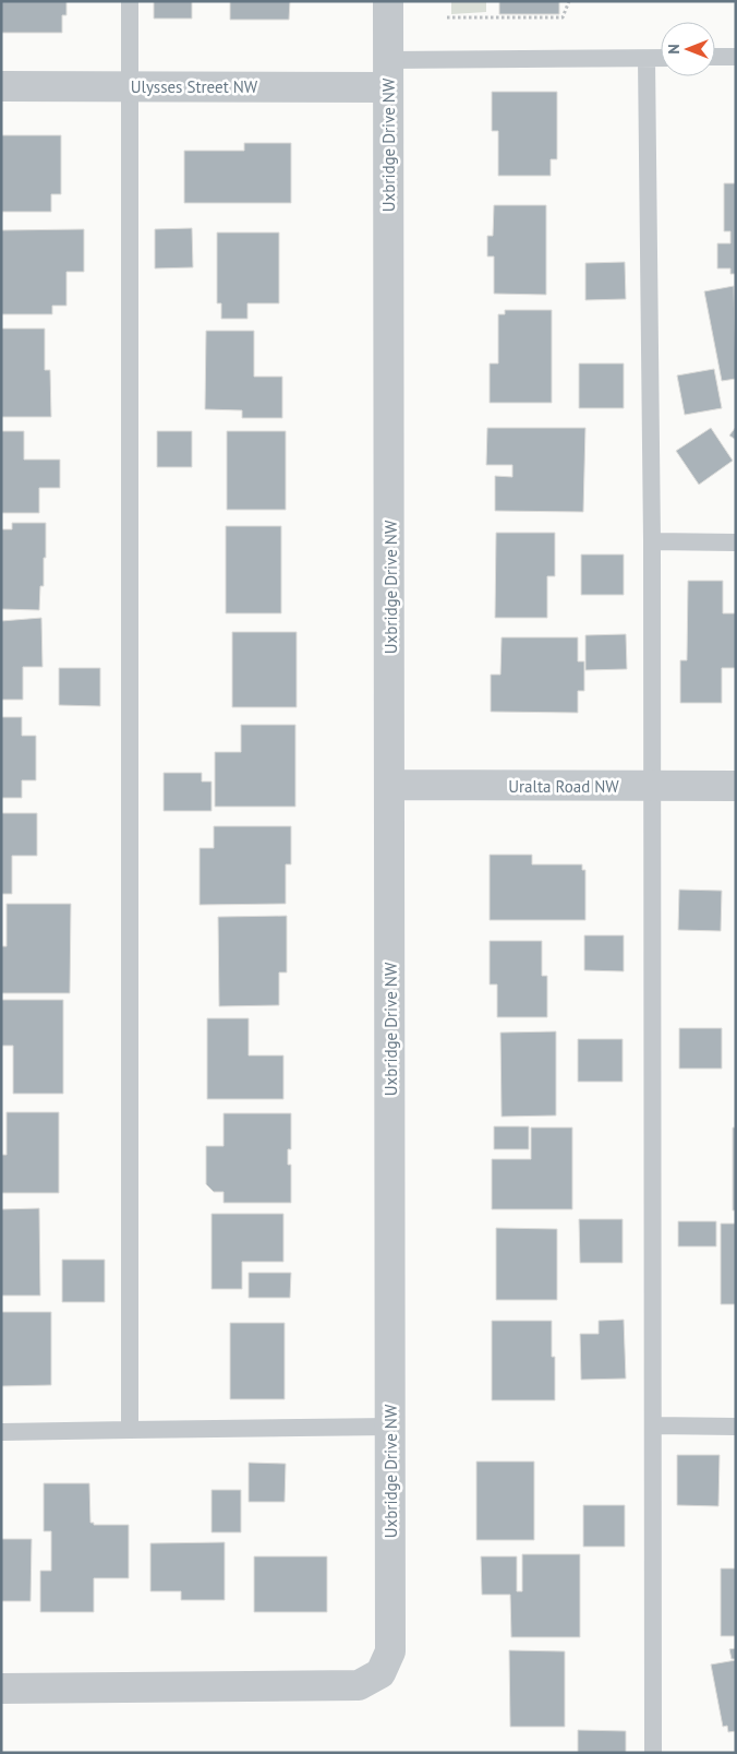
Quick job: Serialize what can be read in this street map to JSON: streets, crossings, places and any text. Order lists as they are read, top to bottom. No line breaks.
{"streets":{"street":["Ulysses Street NW","Uxbridge Drive NW","Uralta Road NW"]},"crossings":[["Ulysses Street NW","Uxbridge Drive NW"],["Uxbridge Drive NW","Uralta Road NW"]],"north":"left"}
